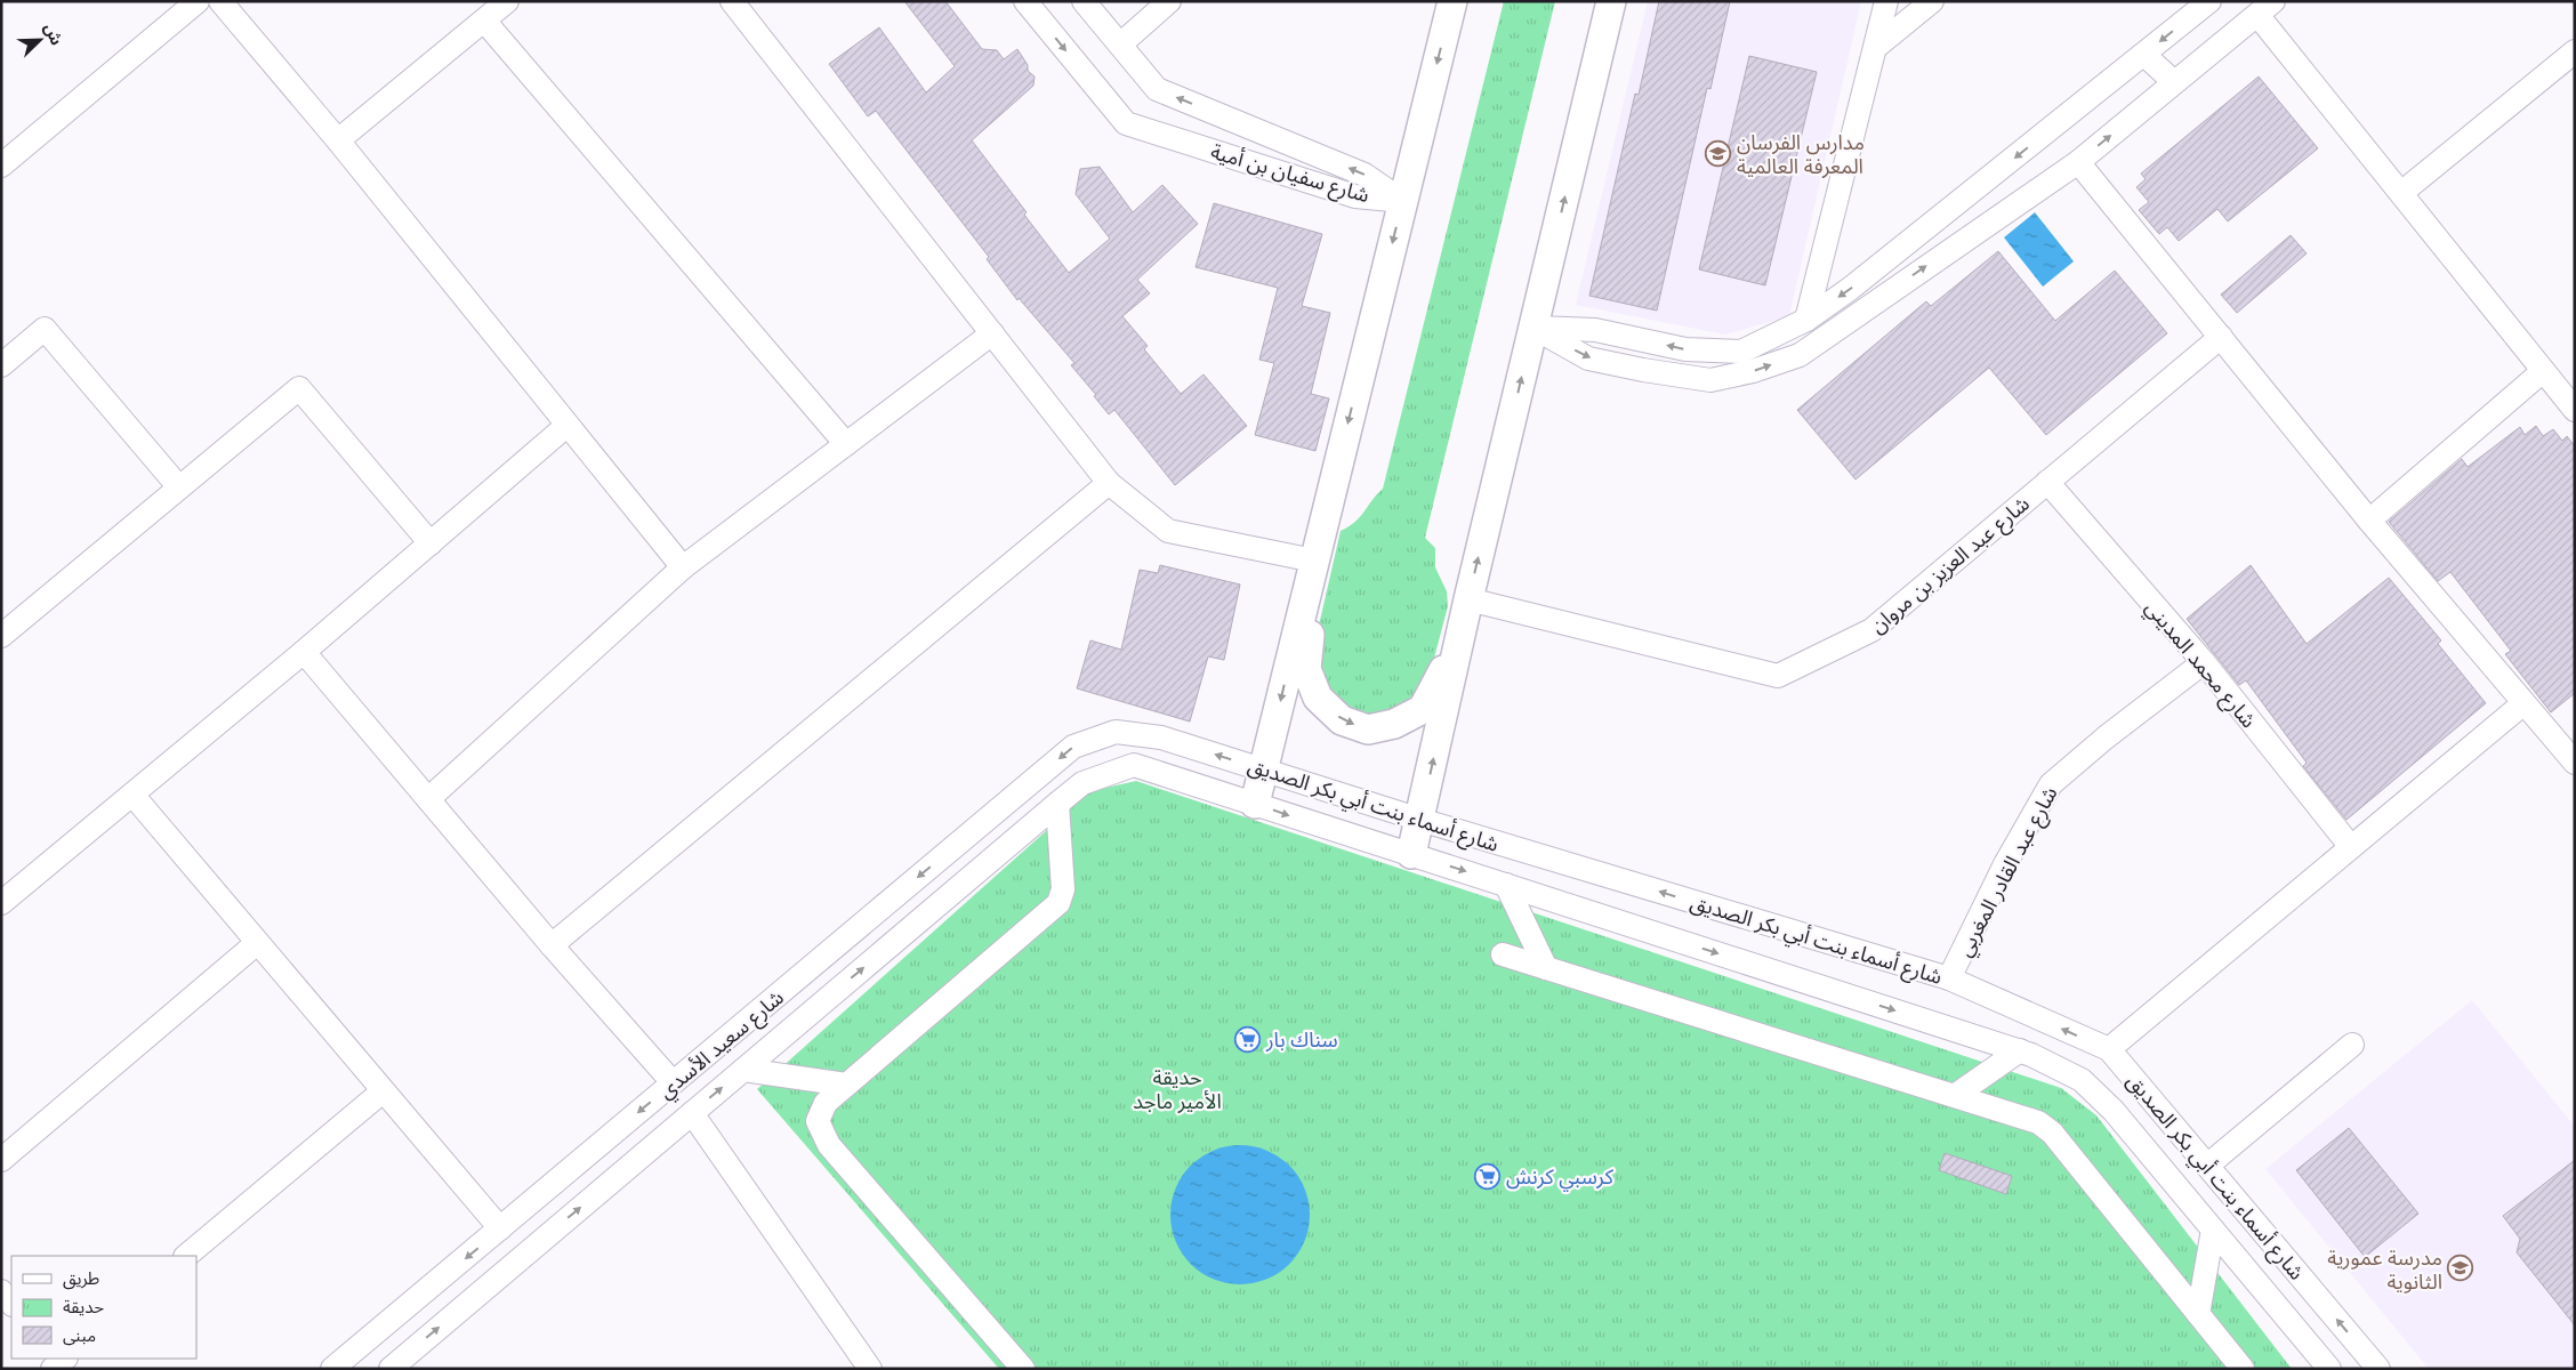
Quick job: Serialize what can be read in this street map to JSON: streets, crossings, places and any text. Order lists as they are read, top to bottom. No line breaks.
{"streets":{"street":["شارع سفيان بن أمية","شارع عبد العزيز بن مروان","شارع محمد المديني","شارع أسماء بنت أبي بكر الصديق","شارع عبد القادر المغربي","شارع سعيد الأسدي"]},"crossings":[["شارع عبد العزيز بن مروان","شارع محمد المديني"],["شارع محمد المديني","شارع عبد القادر المغربي"],["شارع أسماء بنت أبي بكر الصديق","شارع عبد القادر المغربي"],["شارع أسماء بنت أبي بكر الصديق","شارع سعيد الأسدي"]],"parks":["حديقة الأمير ماجد"],"places":{"school or university":["مدارس الفرسان المعرفة العالمية","مدرسة عمورية الثانوية"],"supermarket":["سناك بار","كرسبي كرنش"]},"legend":["طريق","حديقة","مبنى"],"north":"top right"}
